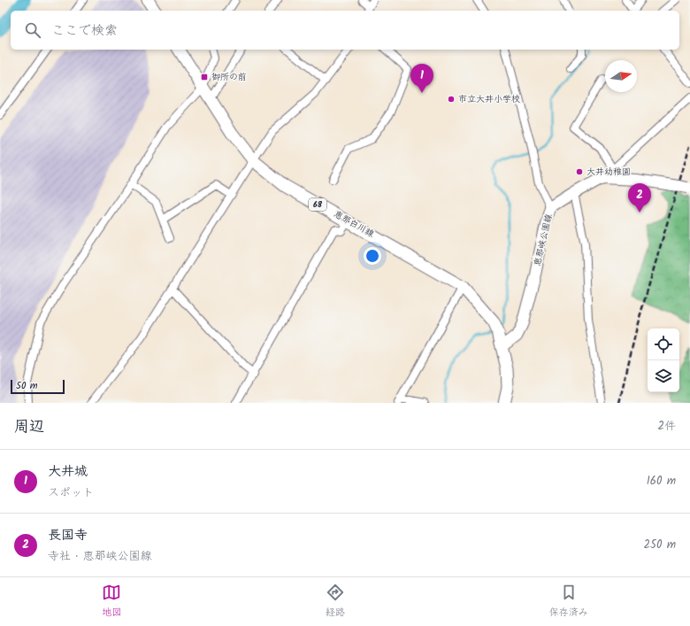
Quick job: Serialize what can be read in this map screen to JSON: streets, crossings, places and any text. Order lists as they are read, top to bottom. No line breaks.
{"streets":{"main road":["68","恵那白川線","恵那峡公園線"]},"crossings":[["恵那白川線","恵那峡公園線"]],"places":{"transit":["御所の前"],"other":["市立大井小学校","大井幼稚園"]},"scale_bar":"50 m","north":"right","page":{"search":"ここで検索","pins":["1","2"],"scale":"50 m","heading":["周辺","2件"],"list":[{"mark":"1","name":"大井城","note":"スポット","value":"160 m"},{"mark":"2","name":"長国寺","note":"寺社 · 恵那峡公園線","value":"250 m"}],"nav":["地図","経路","保存済み"]}}
